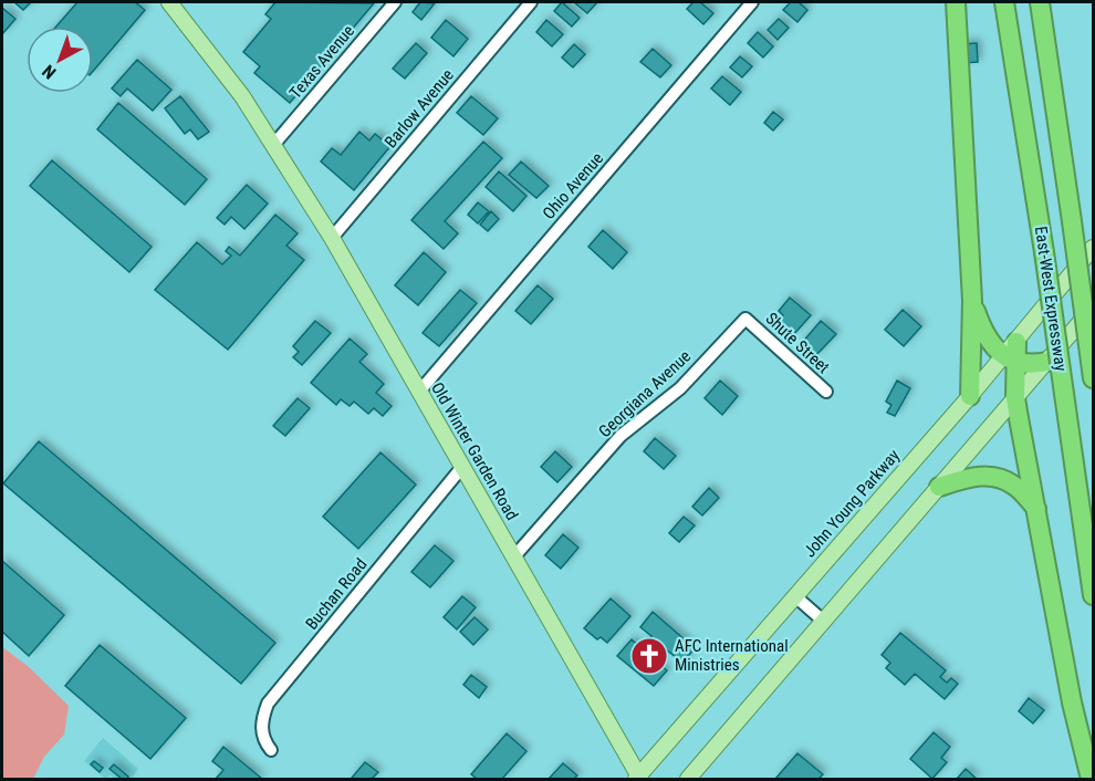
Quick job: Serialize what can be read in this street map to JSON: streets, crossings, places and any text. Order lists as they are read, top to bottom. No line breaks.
{"streets":{"highway":["East-West Expressway"],"main road":["Old Winter Garden Road","John Young Parkway"],"street":["Texas Avenue","Barlow Avenue","Ohio Avenue","Shute Street","Georgiana Avenue","Buchan Road"]},"crossings":[["Texas Avenue","Old Winter Garden Road"],["Barlow Avenue","Old Winter Garden Road"],["Ohio Avenue","Old Winter Garden Road"],["Shute Street","Georgiana Avenue"],["Georgiana Avenue","Old Winter Garden Road"],["Old Winter Garden Road","John Young Parkway"],["Old Winter Garden Road","Buchan Road"]],"places":{"church":["AFC International Ministries"]},"north":"bottom left"}
